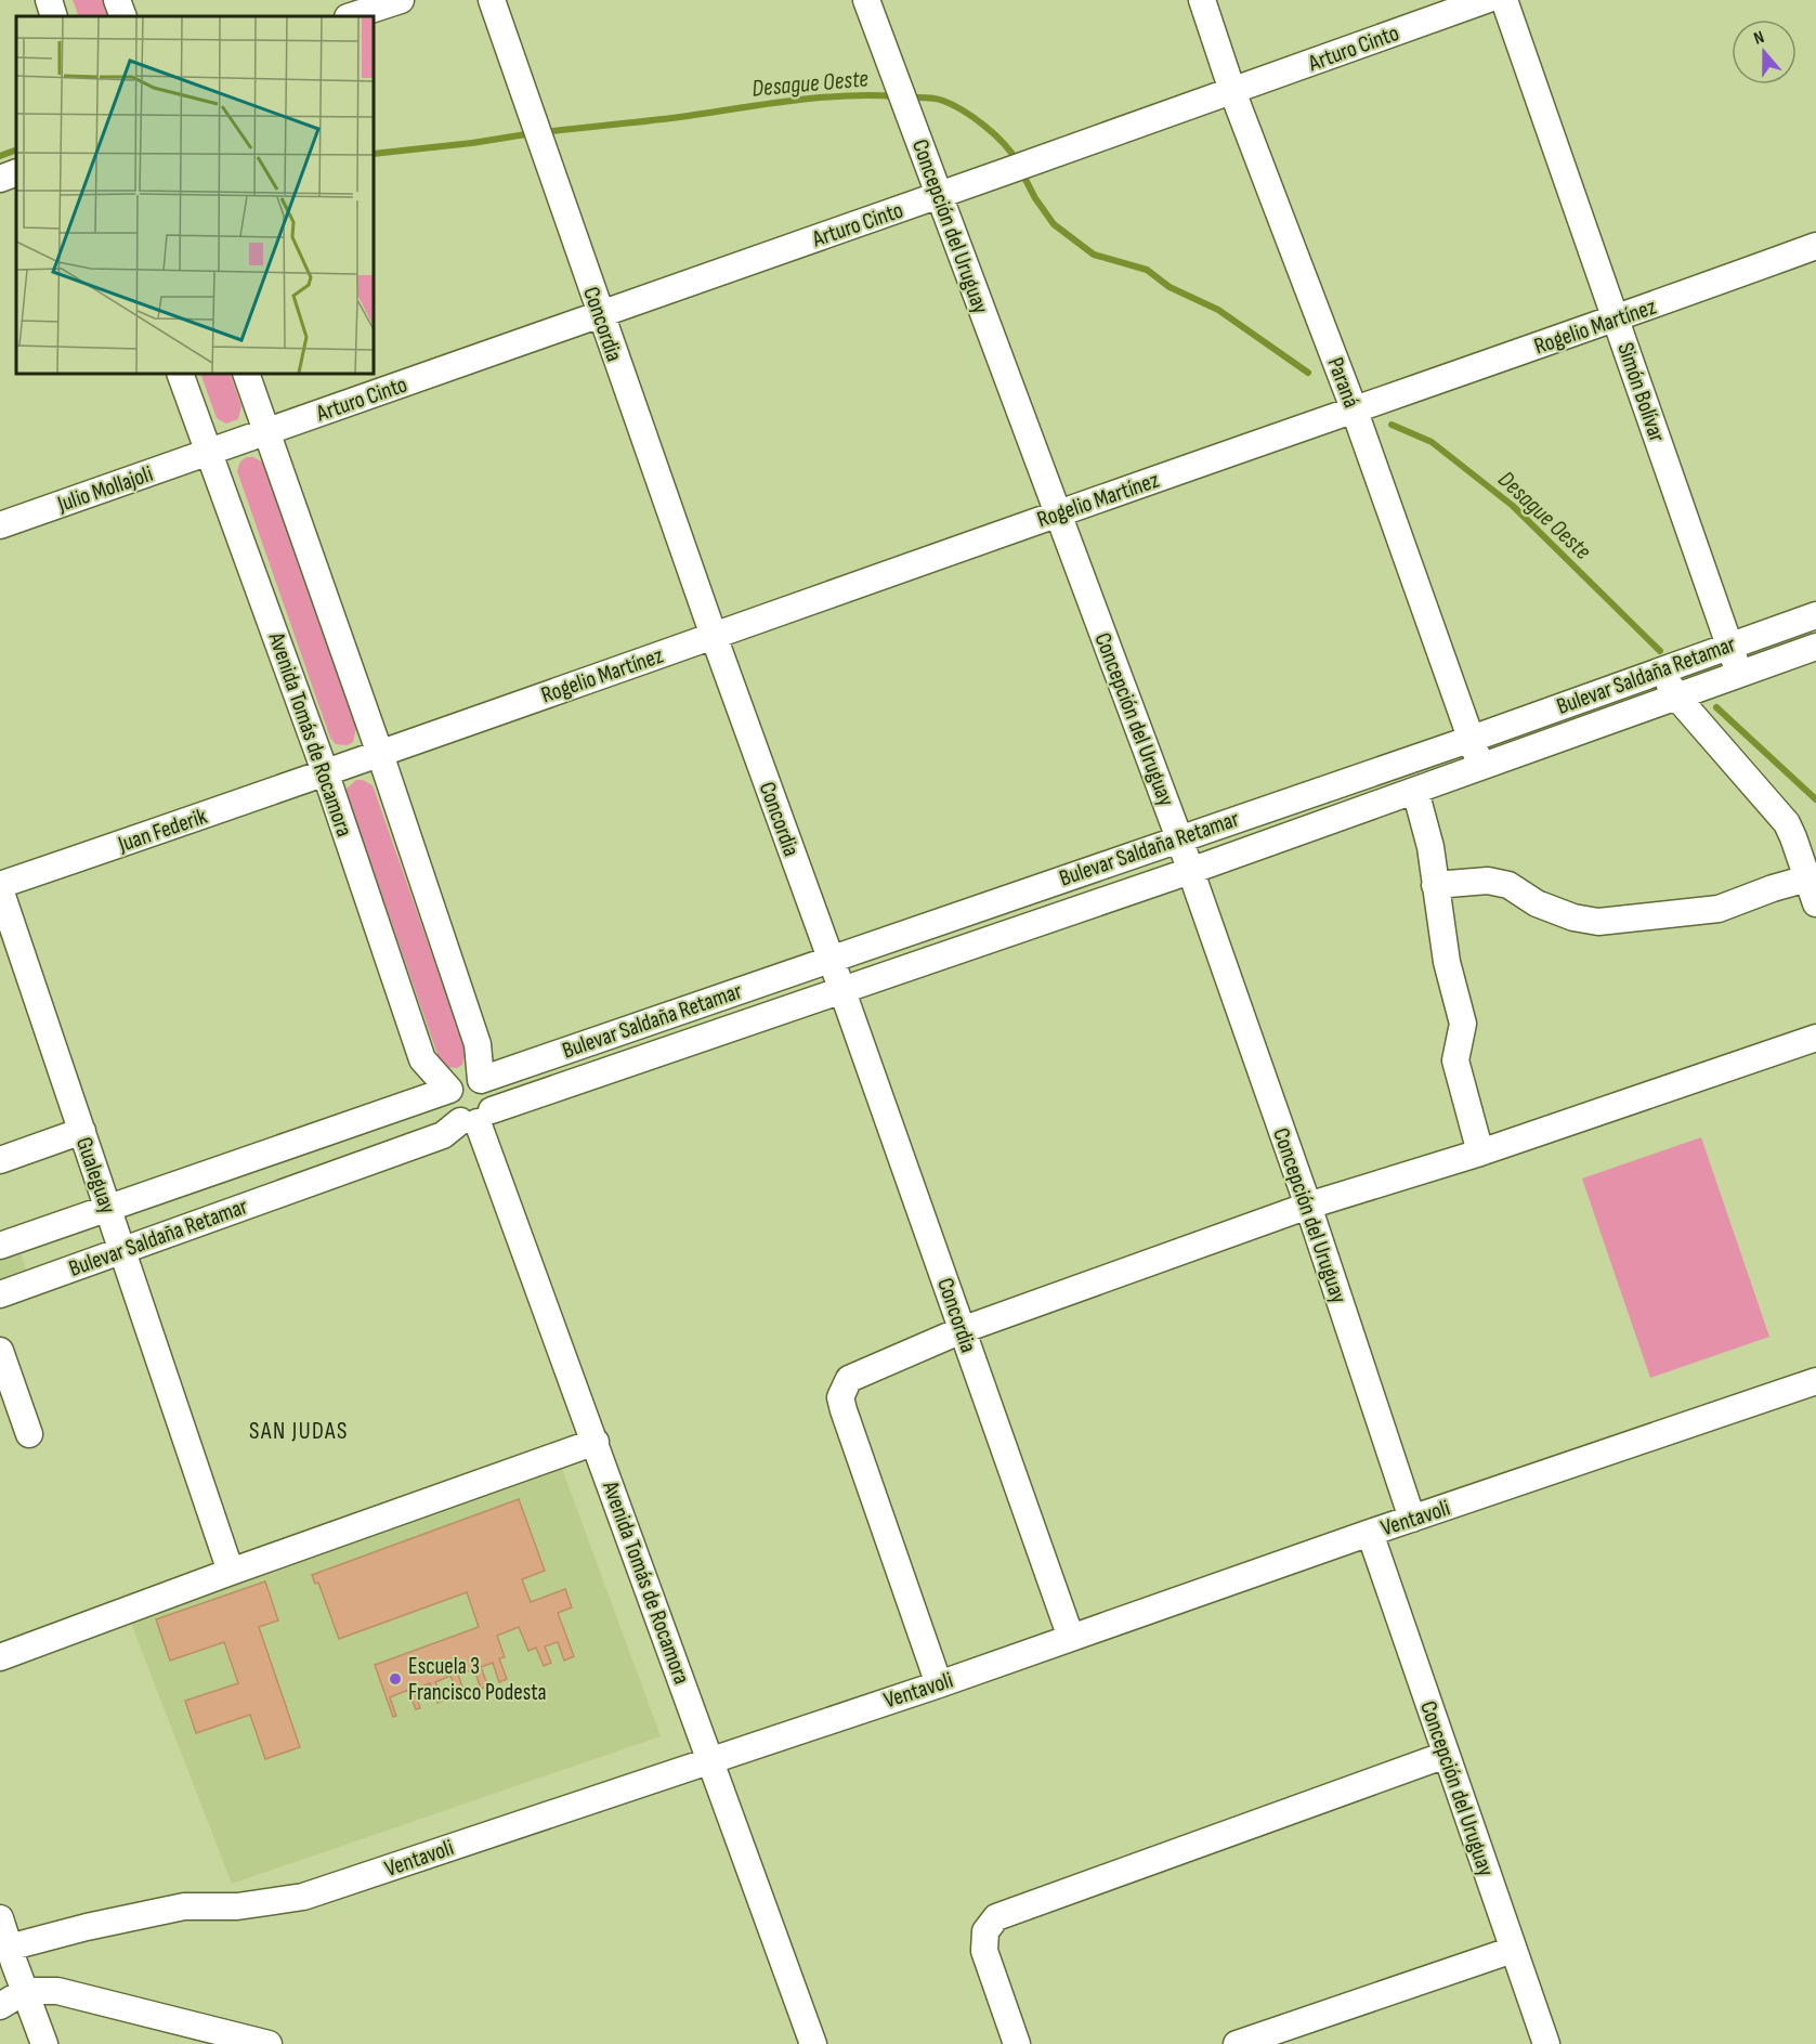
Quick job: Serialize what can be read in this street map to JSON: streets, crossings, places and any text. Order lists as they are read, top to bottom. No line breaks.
{"streets":{"street":["Arturo Cinto","Concepción del Uruguay","Concordia","Rogelio Martínez","Paraná","Simón Bolívar","Julio Mollajoli","Bulevar Saldaña Retamar","Avenida Tomás de Rocamora","Juan Federik","Gualeguay","Ventavoli"]},"crossings":[["Arturo Cinto","Concepción del Uruguay"],["Arturo Cinto","Concordia"],["Arturo Cinto","Paraná"],["Arturo Cinto","Julio Mollajoli"],["Arturo Cinto","Avenida Tomás de Rocamora"],["Concepción del Uruguay","Rogelio Martínez"],["Concepción del Uruguay","Bulevar Saldaña Retamar"],["Concepción del Uruguay","Ventavoli"],["Concordia","Rogelio Martínez"],["Concordia","Bulevar Saldaña Retamar"],["Concordia","Ventavoli"],["Rogelio Martínez","Paraná"],["Rogelio Martínez","Simón Bolívar"],["Rogelio Martínez","Avenida Tomás de Rocamora"],["Rogelio Martínez","Juan Federik"],["Paraná","Bulevar Saldaña Retamar"],["Simón Bolívar","Bulevar Saldaña Retamar"],["Julio Mollajoli","Avenida Tomás de Rocamora"],["Bulevar Saldaña Retamar","Avenida Tomás de Rocamora"],["Bulevar Saldaña Retamar","Gualeguay"],["Avenida Tomás de Rocamora","Juan Federik"],["Avenida Tomás de Rocamora","Ventavoli"],["Juan Federik","Gualeguay"]],"districts":["SAN JUDAS"],"water":["Desague Oeste"],"places":["Escuela 3 Francisco Podesta"],"north":"top"}
